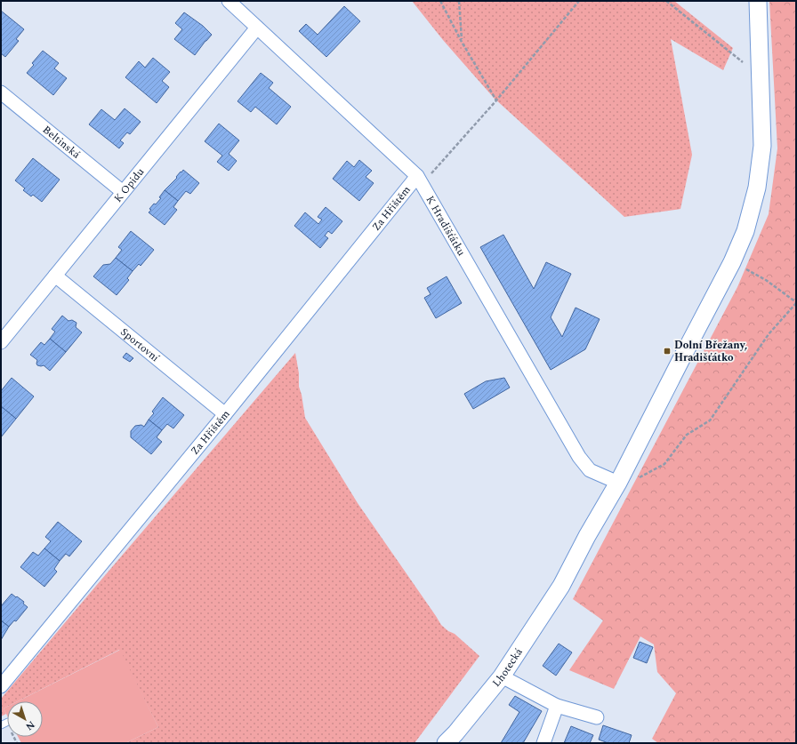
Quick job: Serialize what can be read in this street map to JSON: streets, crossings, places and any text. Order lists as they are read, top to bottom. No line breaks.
{"streets":{"street":["Beltinská","K Opidu","Za Hřištěm","K Hradišťátku","Sportovní","Lhotecká"]},"crossings":[["Beltinská","K Opidu"],["K Opidu","K Hradišťátku"],["K Opidu","Sportovní"],["Za Hřištěm","K Hradišťátku"],["Za Hřištěm","Sportovní"],["K Hradišťátku","Lhotecká"]],"places":{"transit":["Dolní Břežany, Hradišťátko"]},"north":"bottom right"}
